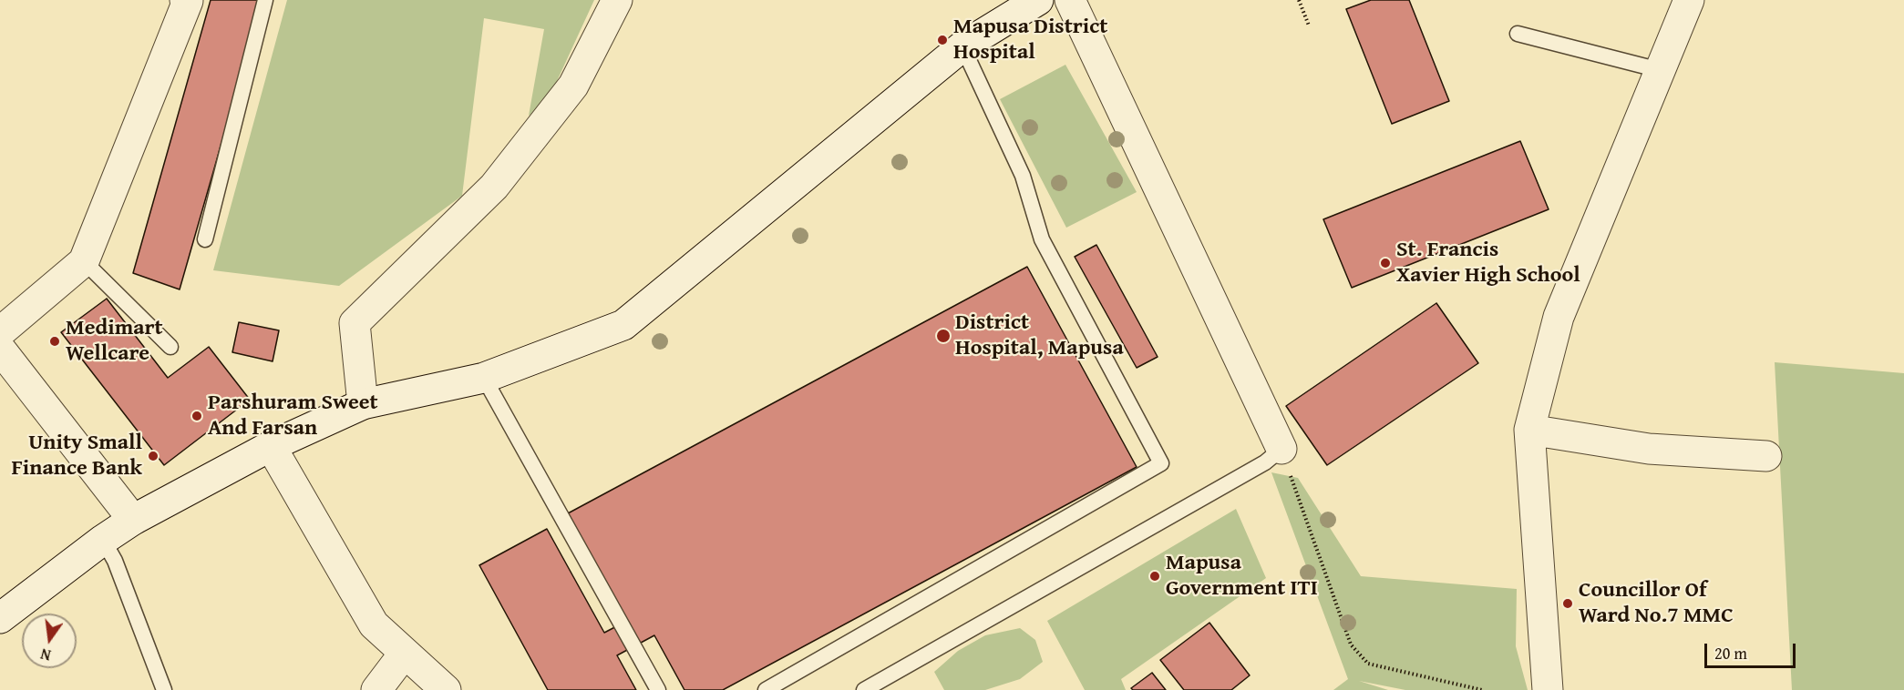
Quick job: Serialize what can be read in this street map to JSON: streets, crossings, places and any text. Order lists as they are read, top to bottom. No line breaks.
{"places":["Mapusa District Hospital","St. Francis Xavier High School","District Hospital, Mapusa","Medimart Wellcare","Parshuram Sweet And Farsan","Unity Small Finance Bank","Mapusa Government ITI","Councillor Of Ward No.7 MMC"],"scale_bar":"20 m","north":"bottom"}
